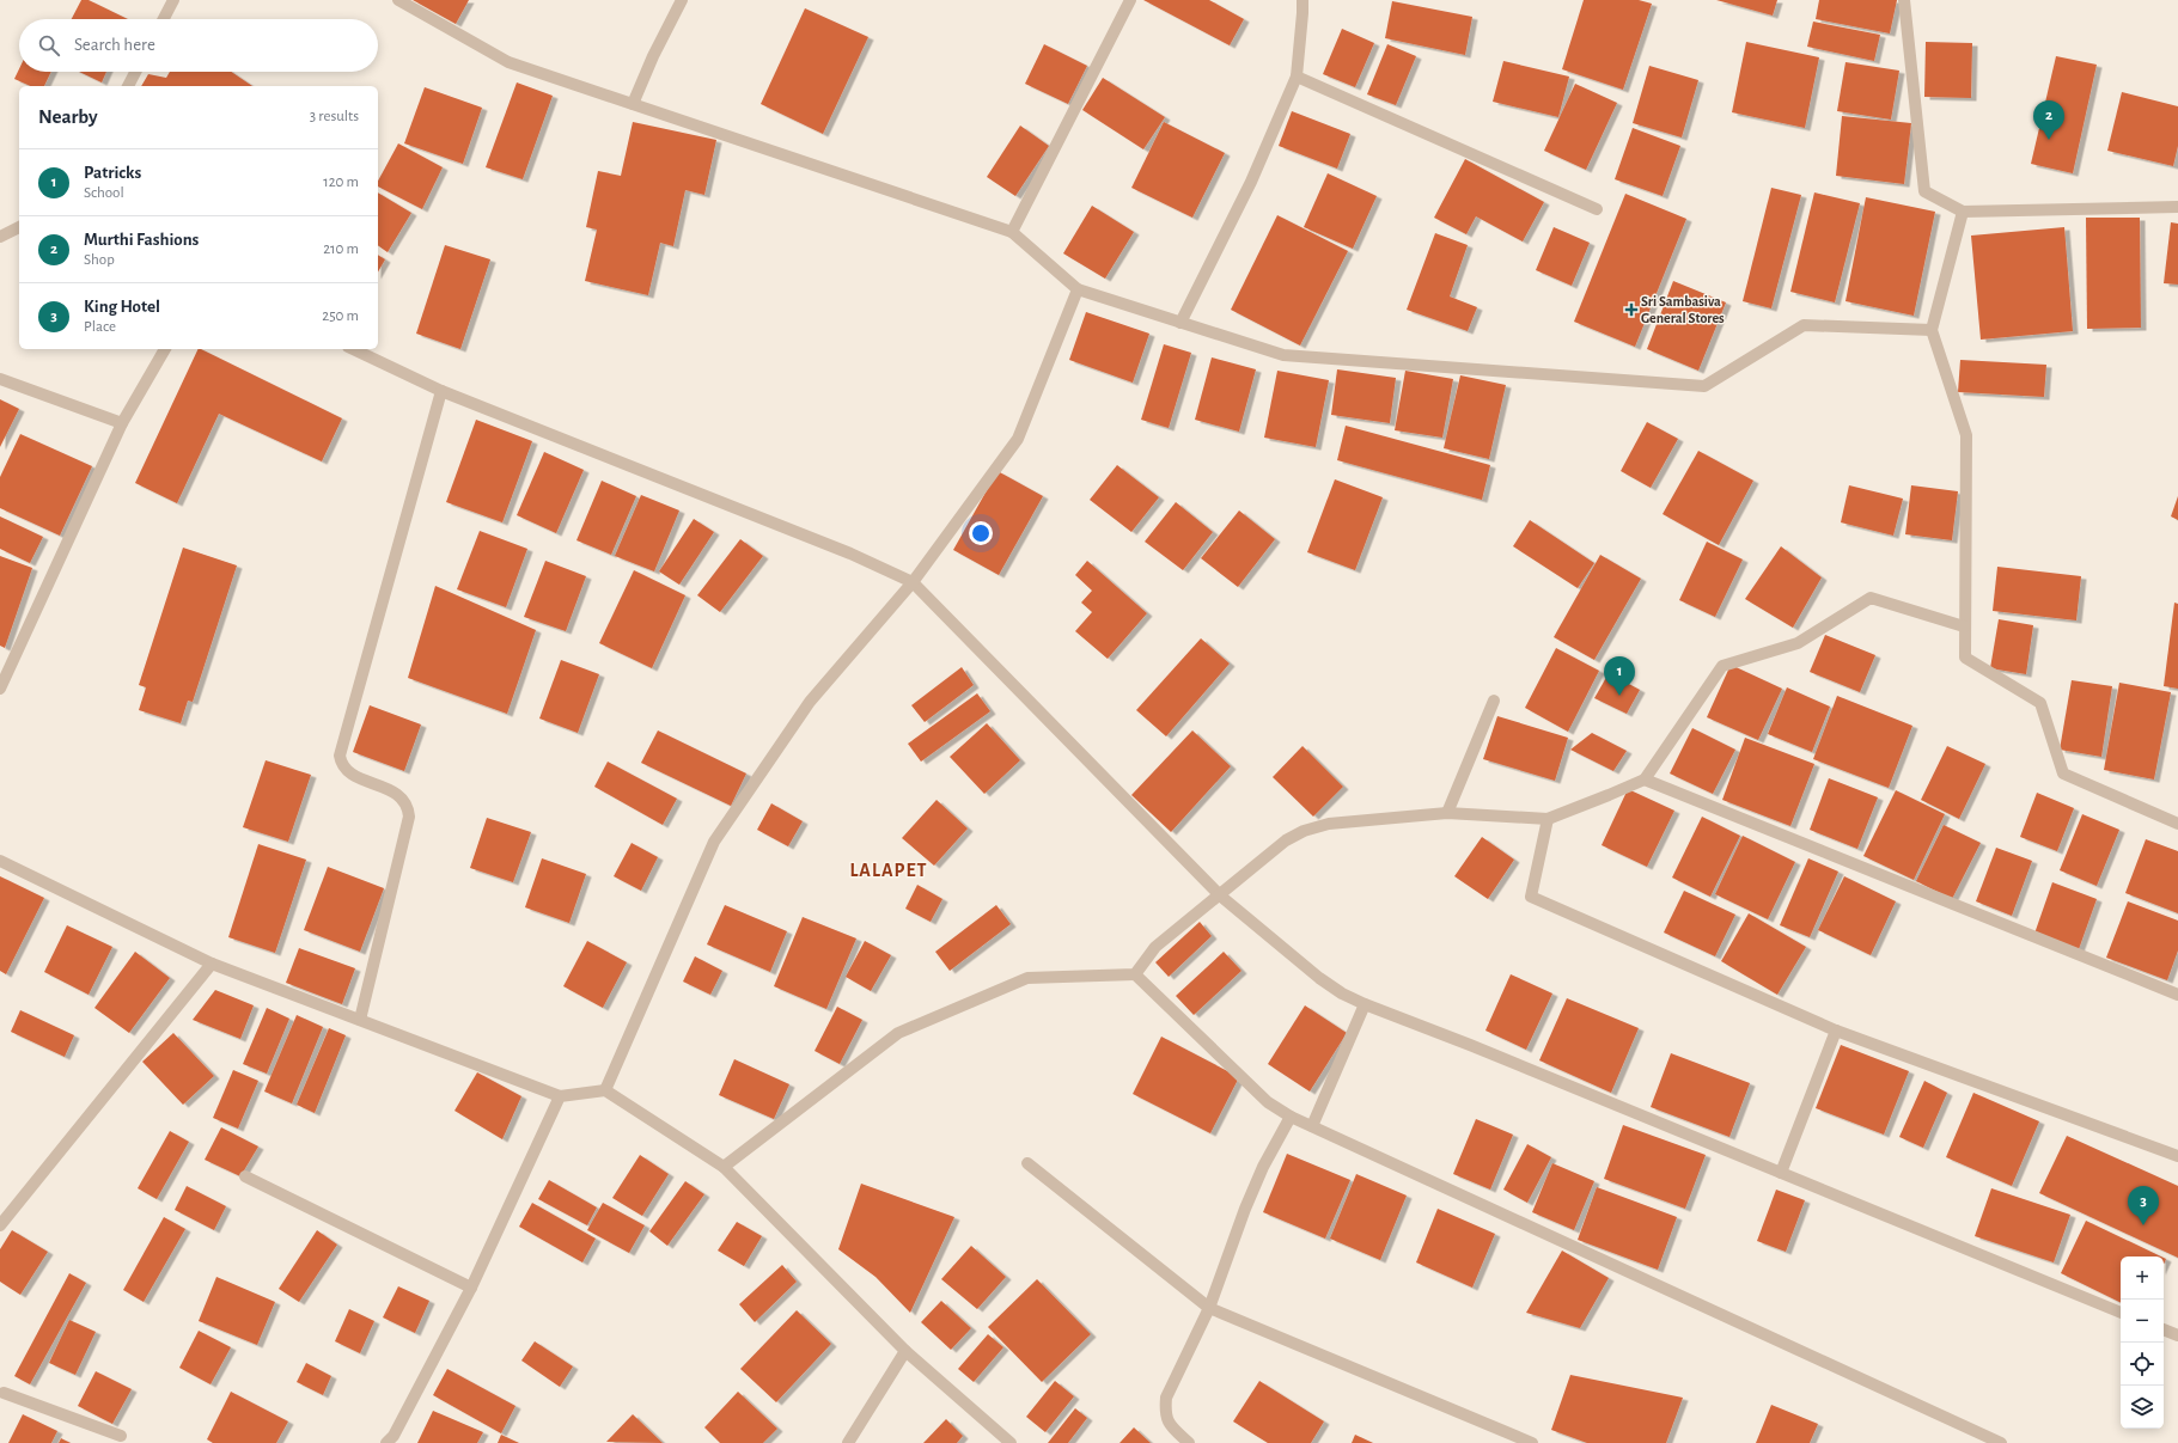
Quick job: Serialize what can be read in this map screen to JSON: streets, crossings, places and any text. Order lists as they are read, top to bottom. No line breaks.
{"districts":["LALAPET"],"places":{"health":["Sri Sambasiva General Stores"]},"page":{"search":"Search here","heading":["Nearby","3 results"],"pins":["2","1","3"],"list":[{"mark":"1","name":"Patricks","note":"School","value":"120 m"},{"mark":"2","name":"Murthi Fashions","note":"Shop","value":"210 m"},{"mark":"3","name":"King Hotel","note":"Place","value":"250 m"}],"map_buttons":["+","−"]}}
